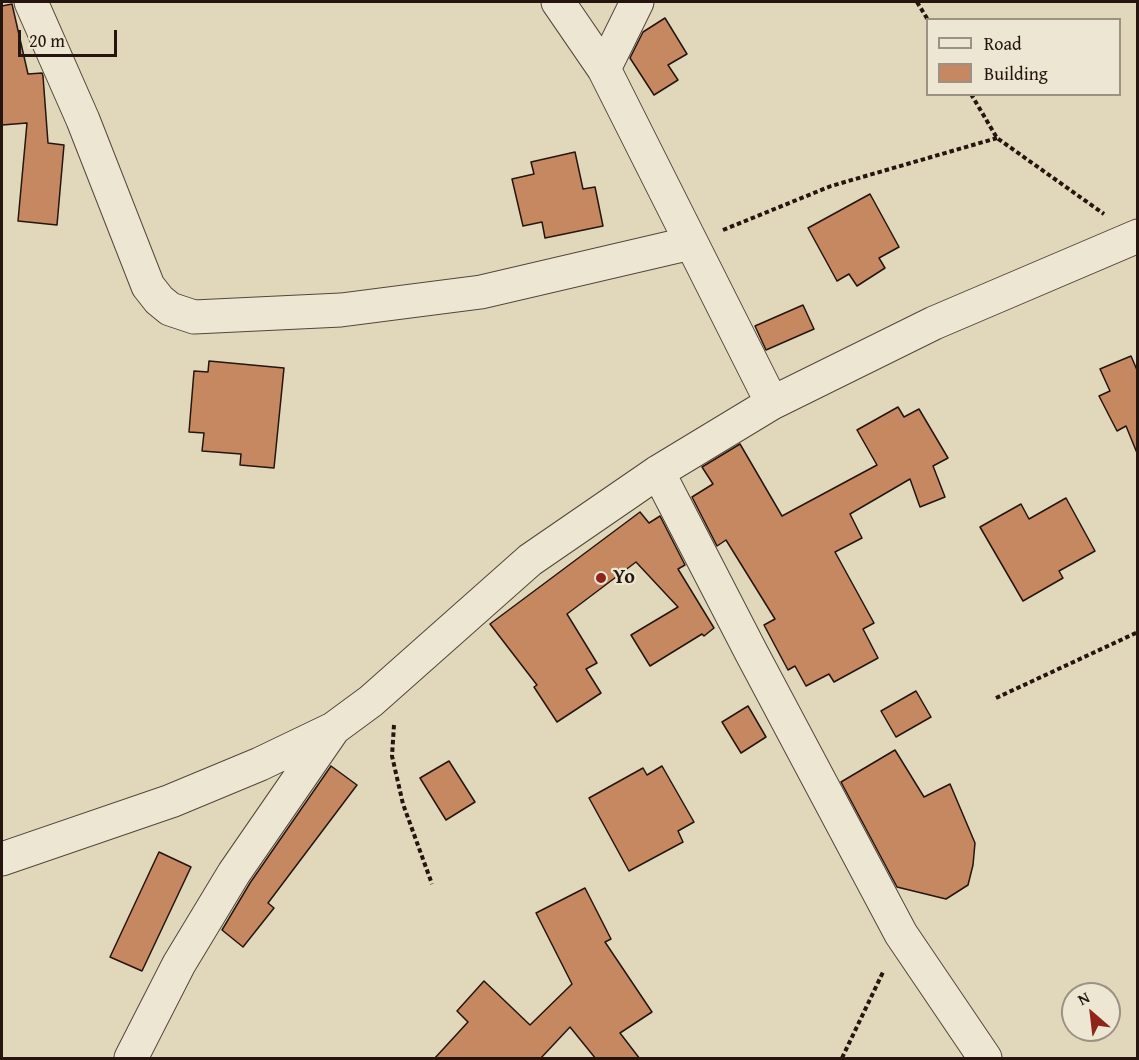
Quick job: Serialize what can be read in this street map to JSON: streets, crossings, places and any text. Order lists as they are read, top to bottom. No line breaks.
{"places":["Yo"],"legend":["Road","Building"],"scale_bar":"20 m","north":"top left"}
